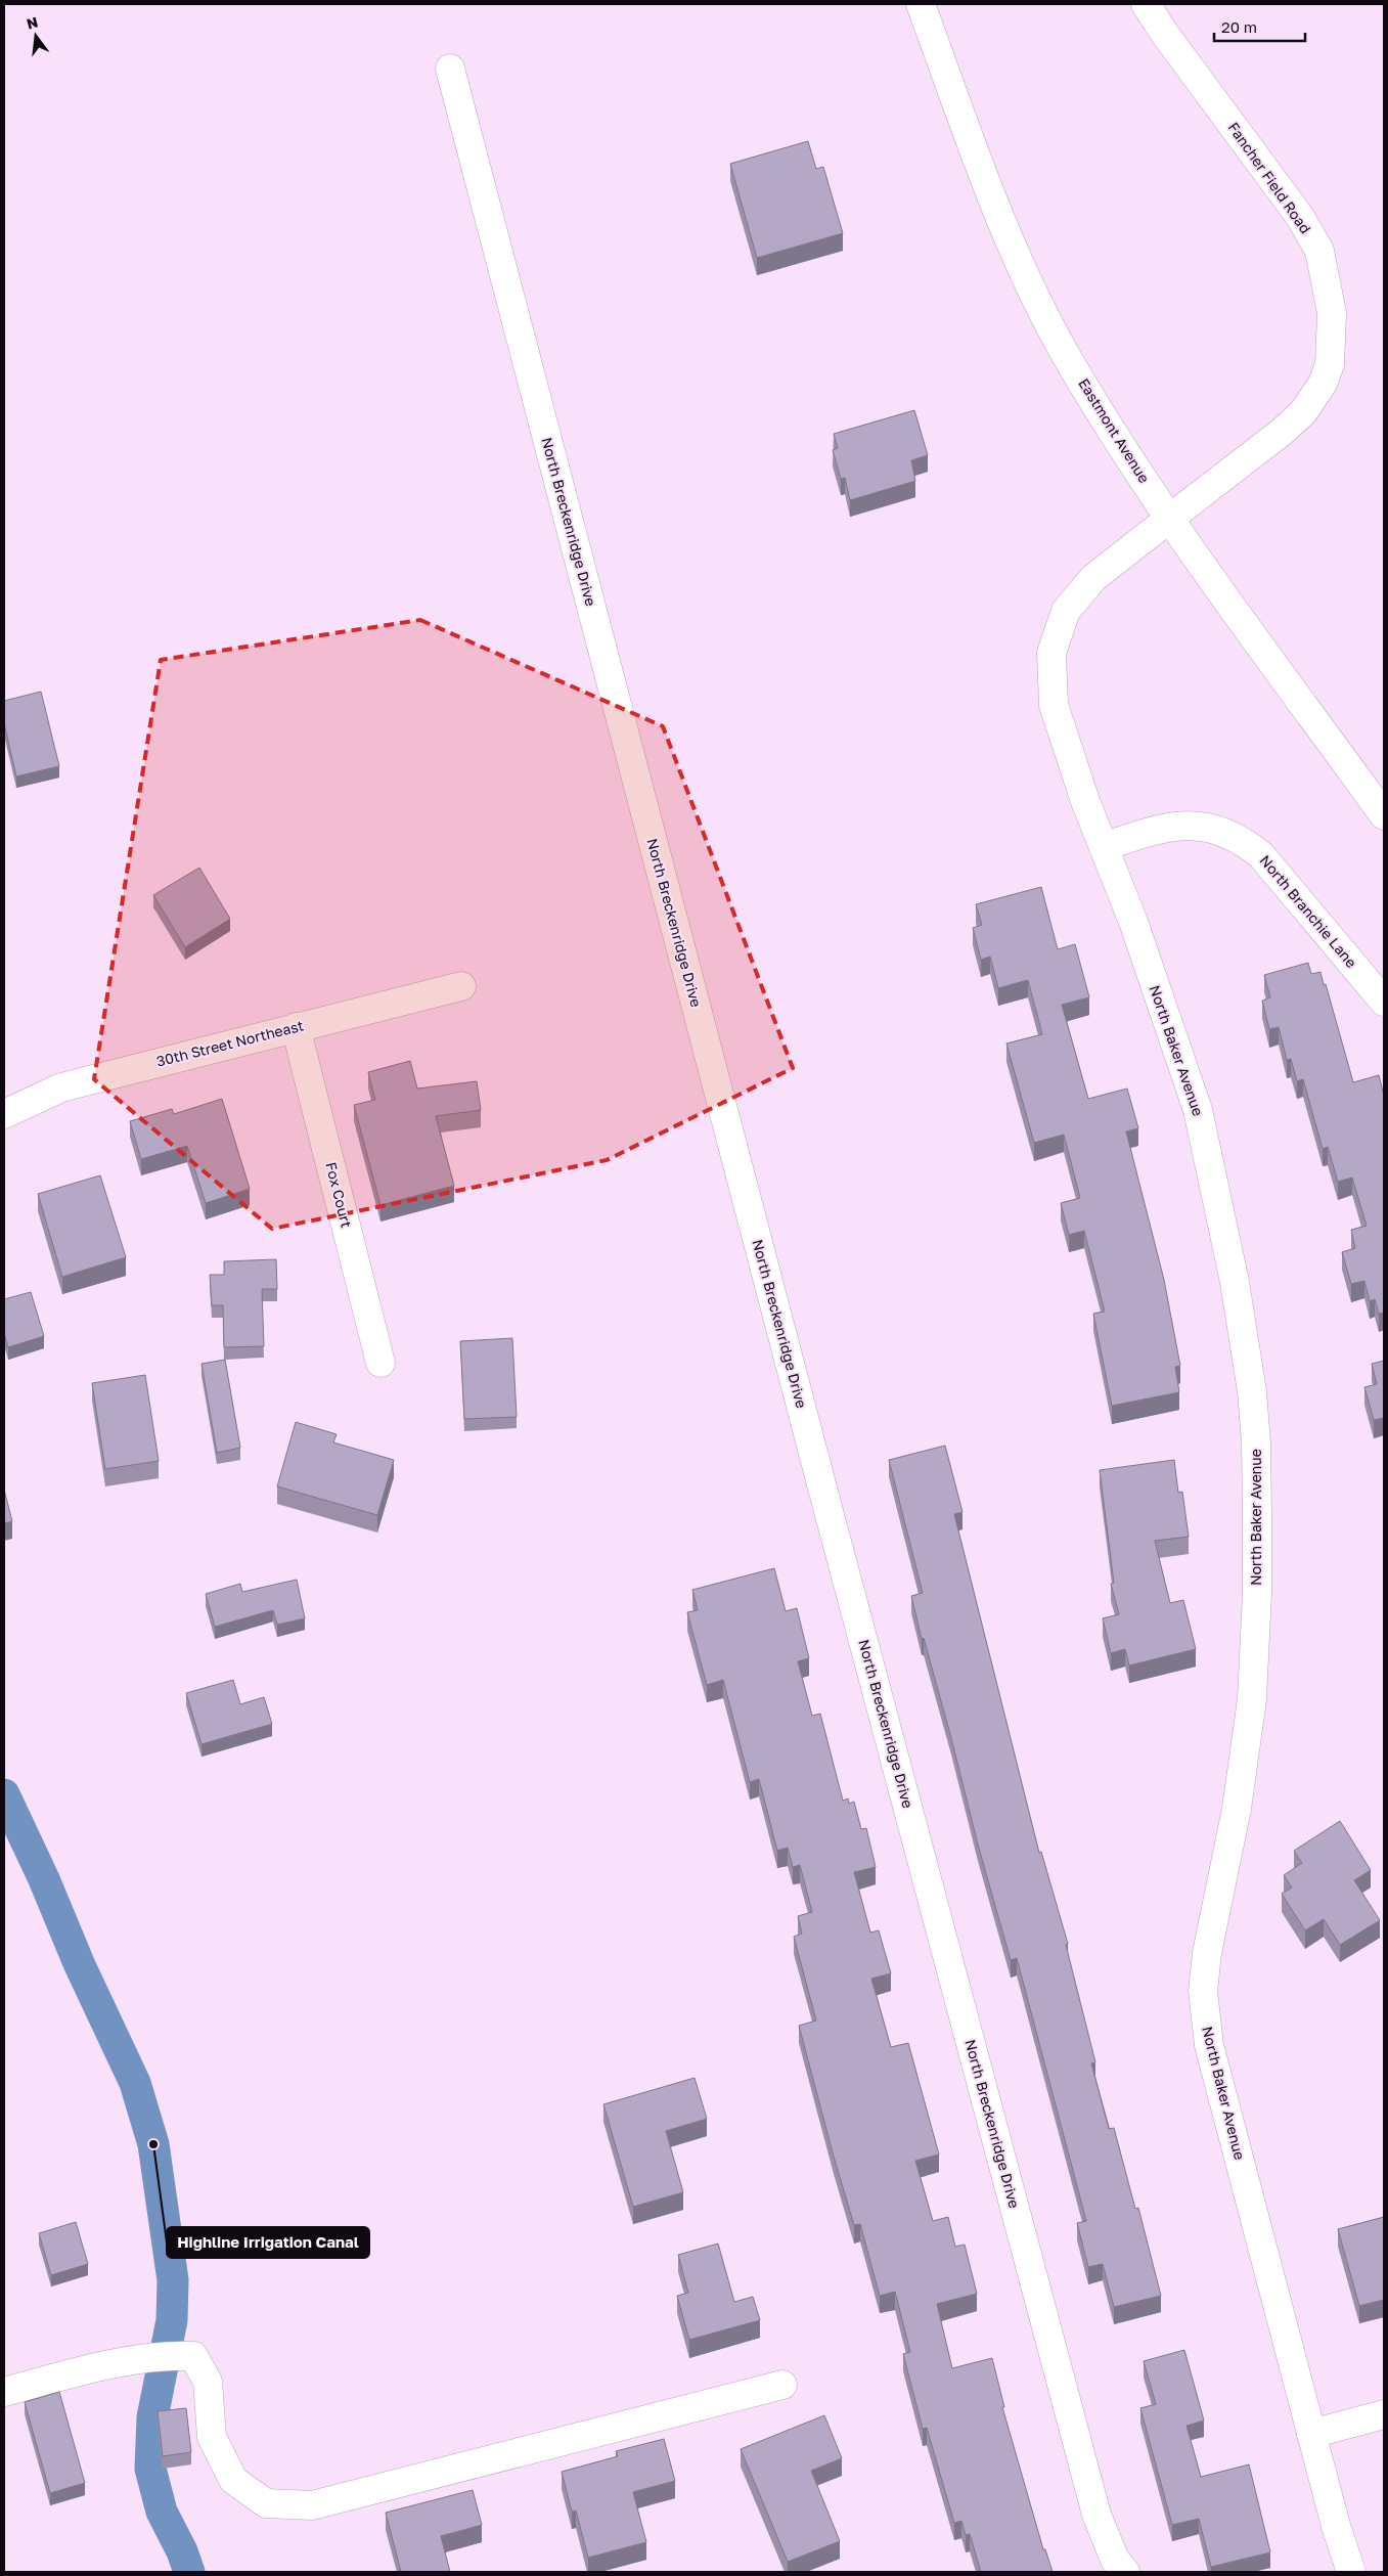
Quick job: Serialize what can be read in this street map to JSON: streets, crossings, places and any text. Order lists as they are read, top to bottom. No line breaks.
{"streets":{"street":["Fancher Field Road","Eastmont Avenue","North Breckenridge Drive","North Branchie Lane","30th Street Northeast","North Baker Avenue","Fox Court"]},"crossings":[["Fancher Field Road","Eastmont Avenue"],["Fancher Field Road","North Baker Avenue"],["Eastmont Avenue","North Baker Avenue"],["North Branchie Lane","North Baker Avenue"],["30th Street Northeast","Fox Court"]],"places":["Highline Irrigation Canal"],"scale_bar":"20 m","north":"top"}
